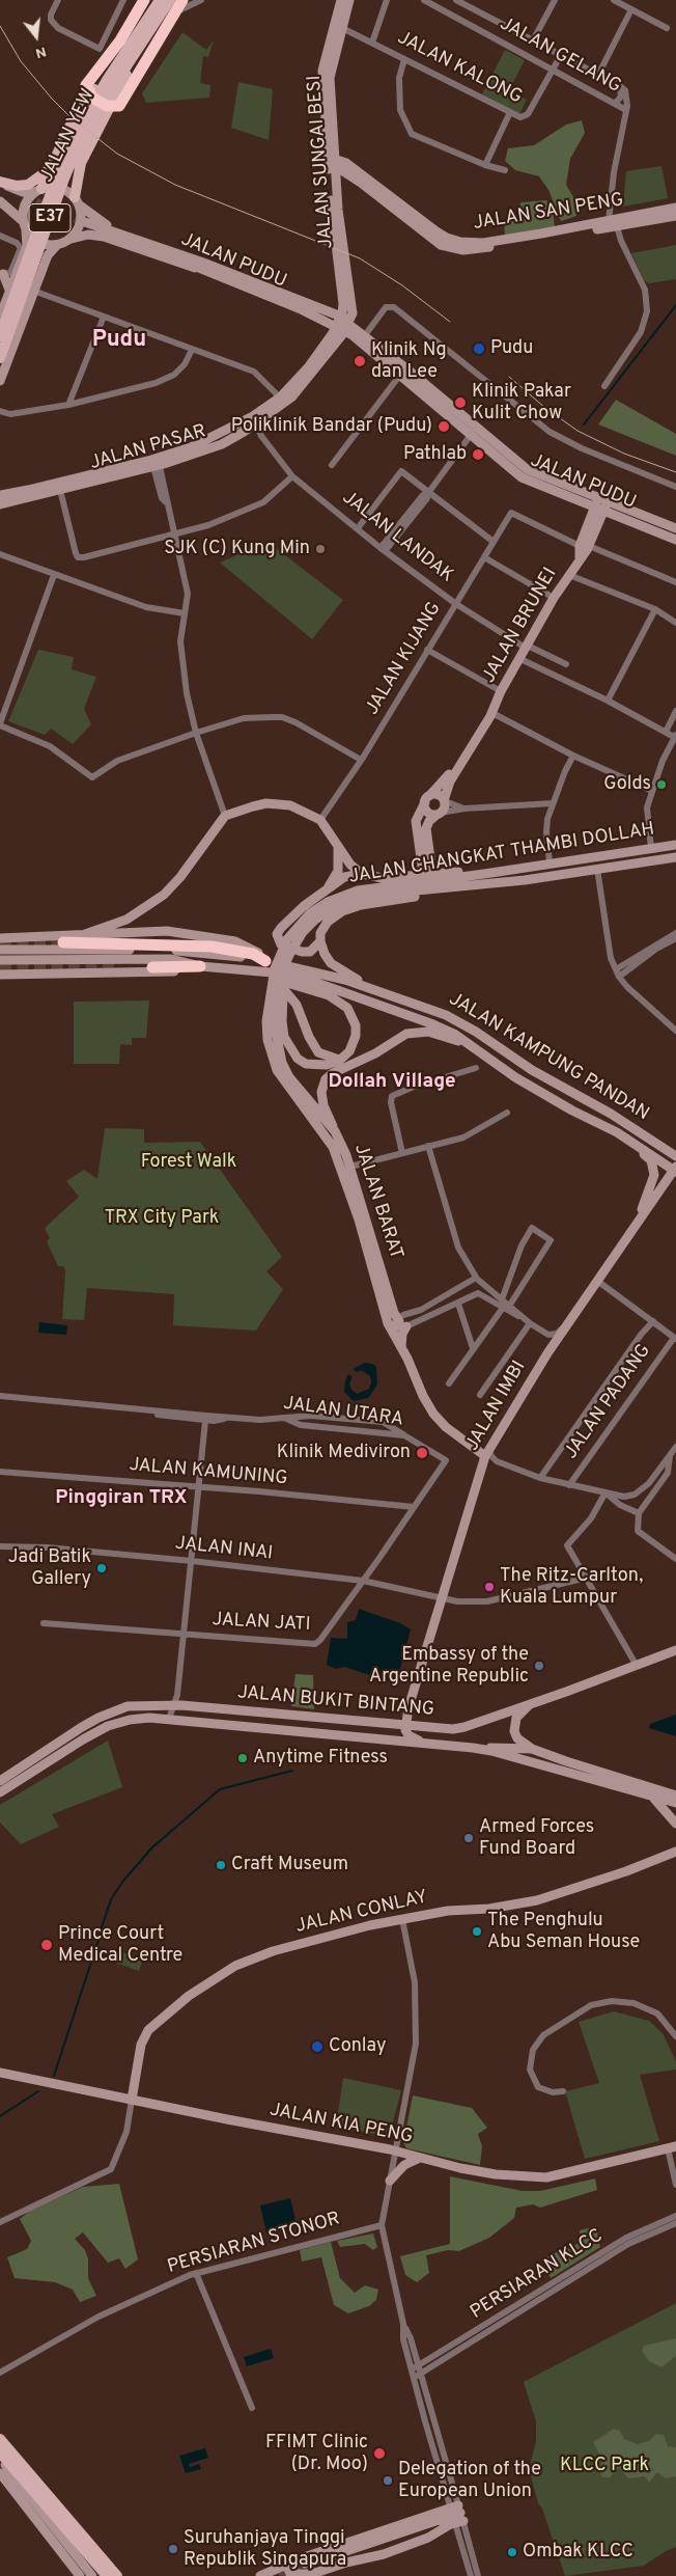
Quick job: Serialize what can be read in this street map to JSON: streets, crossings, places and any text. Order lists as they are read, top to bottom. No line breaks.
{"streets":{"main road":["JALAN YEW","E37"],"street":["JALAN GELANG","JALAN KALONG","JALAN SUNGAI BESI","JALAN SAN PENG","JALAN PUDU","JALAN PASAR","JALAN LANDAK","JALAN BRUNEI","JALAN KIJANG","JALAN CHANGKAT THAMBI DOLLAH","JALAN KAMPUNG PANDAN","JALAN BARAT","JALAN PADANG","JALAN IMBI","JALAN UTARA","JALAN KAMUNING","JALAN INAI","JALAN JATI","JALAN BUKIT BINTANG","JALAN CONLAY","JALAN KIA PENG","PERSIARAN STONOR","PERSIARAN KLCC"]},"crossings":[["JALAN GELANG","JALAN KALONG"],["JALAN GELANG","JALAN SAN PENG"],["JALAN KALONG","JALAN SUNGAI BESI"],["JALAN SUNGAI BESI","JALAN SAN PENG"],["JALAN SUNGAI BESI","JALAN PUDU"],["JALAN SUNGAI BESI","JALAN PASAR"],["JALAN PUDU","JALAN PASAR"],["JALAN PUDU","JALAN BRUNEI"],["JALAN PASAR","JALAN LANDAK"],["JALAN LANDAK","JALAN BRUNEI"],["JALAN LANDAK","JALAN KIJANG"],["JALAN BRUNEI","JALAN KIJANG"],["JALAN CHANGKAT THAMBI DOLLAH","JALAN KAMPUNG PANDAN"],["JALAN CHANGKAT THAMBI DOLLAH","JALAN BARAT"],["JALAN KAMPUNG PANDAN","JALAN BARAT"],["JALAN KAMPUNG PANDAN","JALAN IMBI"],["JALAN BARAT","JALAN IMBI"],["JALAN IMBI","JALAN INAI"],["JALAN IMBI","JALAN BUKIT BINTANG"],["JALAN UTARA","JALAN JATI"],["JALAN KAMUNING","JALAN JATI"],["JALAN INAI","JALAN JATI"],["JALAN CONLAY","JALAN KIA PENG"]],"districts":["Pudu","Dollah Village","Pinggiran TRX"],"parks":["Forest Walk","TRX City Park","KLCC Park"],"places":["Pudu","Klinik Ng dan Lee","Klinik Pakar Kulit Chow","Poliklinik Bandar (Pudu)","Pathlab","SJK (C) Kung Min","Golds","Klinik Mediviron","Jadi Batik Gallery","The Ritz-Carlton, Kuala Lumpur","Embassy of the Argentine Republic","Anytime Fitness","Armed Forces Fund Board","Craft Museum","The Penghulu Abu Seman House","Prince Court Medical Centre","Conlay","FFIMT Clinic (Dr. Moo)","Delegation of the European Union","Suruhanjaya Tinggi Republik Singapura","Ombak KLCC"],"north":"bottom"}
